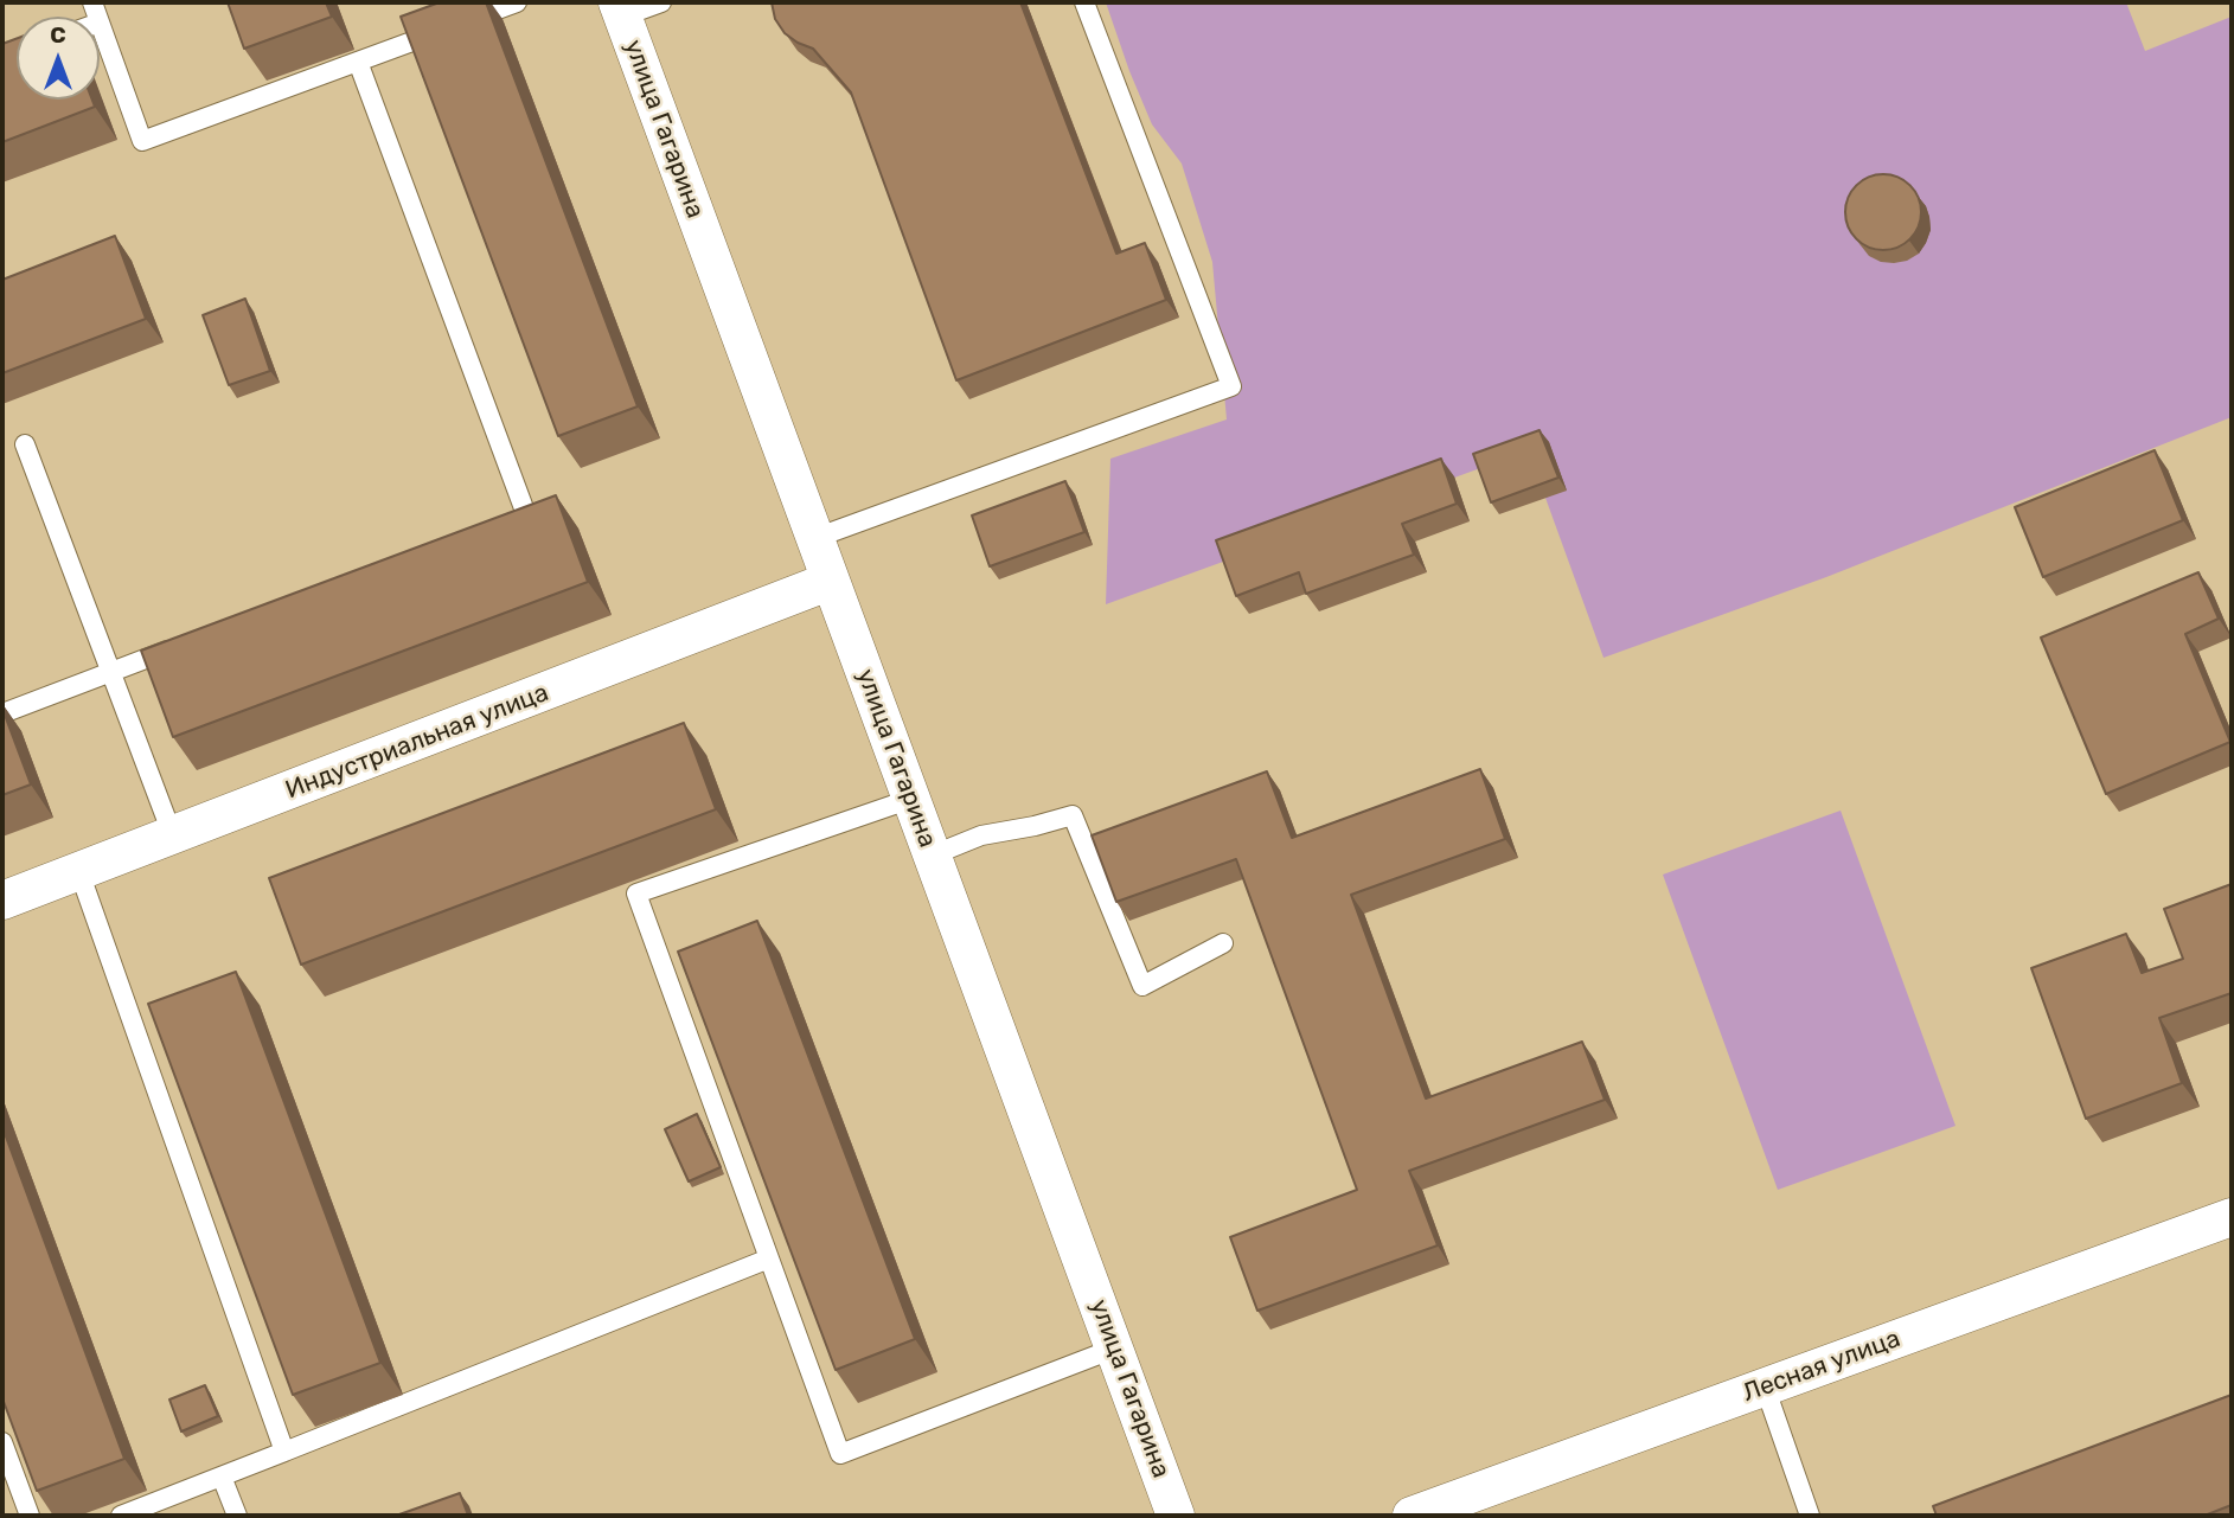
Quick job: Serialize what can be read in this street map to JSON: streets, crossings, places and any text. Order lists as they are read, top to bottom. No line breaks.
{"streets":{"street":["улица Гагарина","Индустриальная улица","Лесная улица"]},"crossings":[["улица Гагарина","Индустриальная улица"]],"north":"top"}
